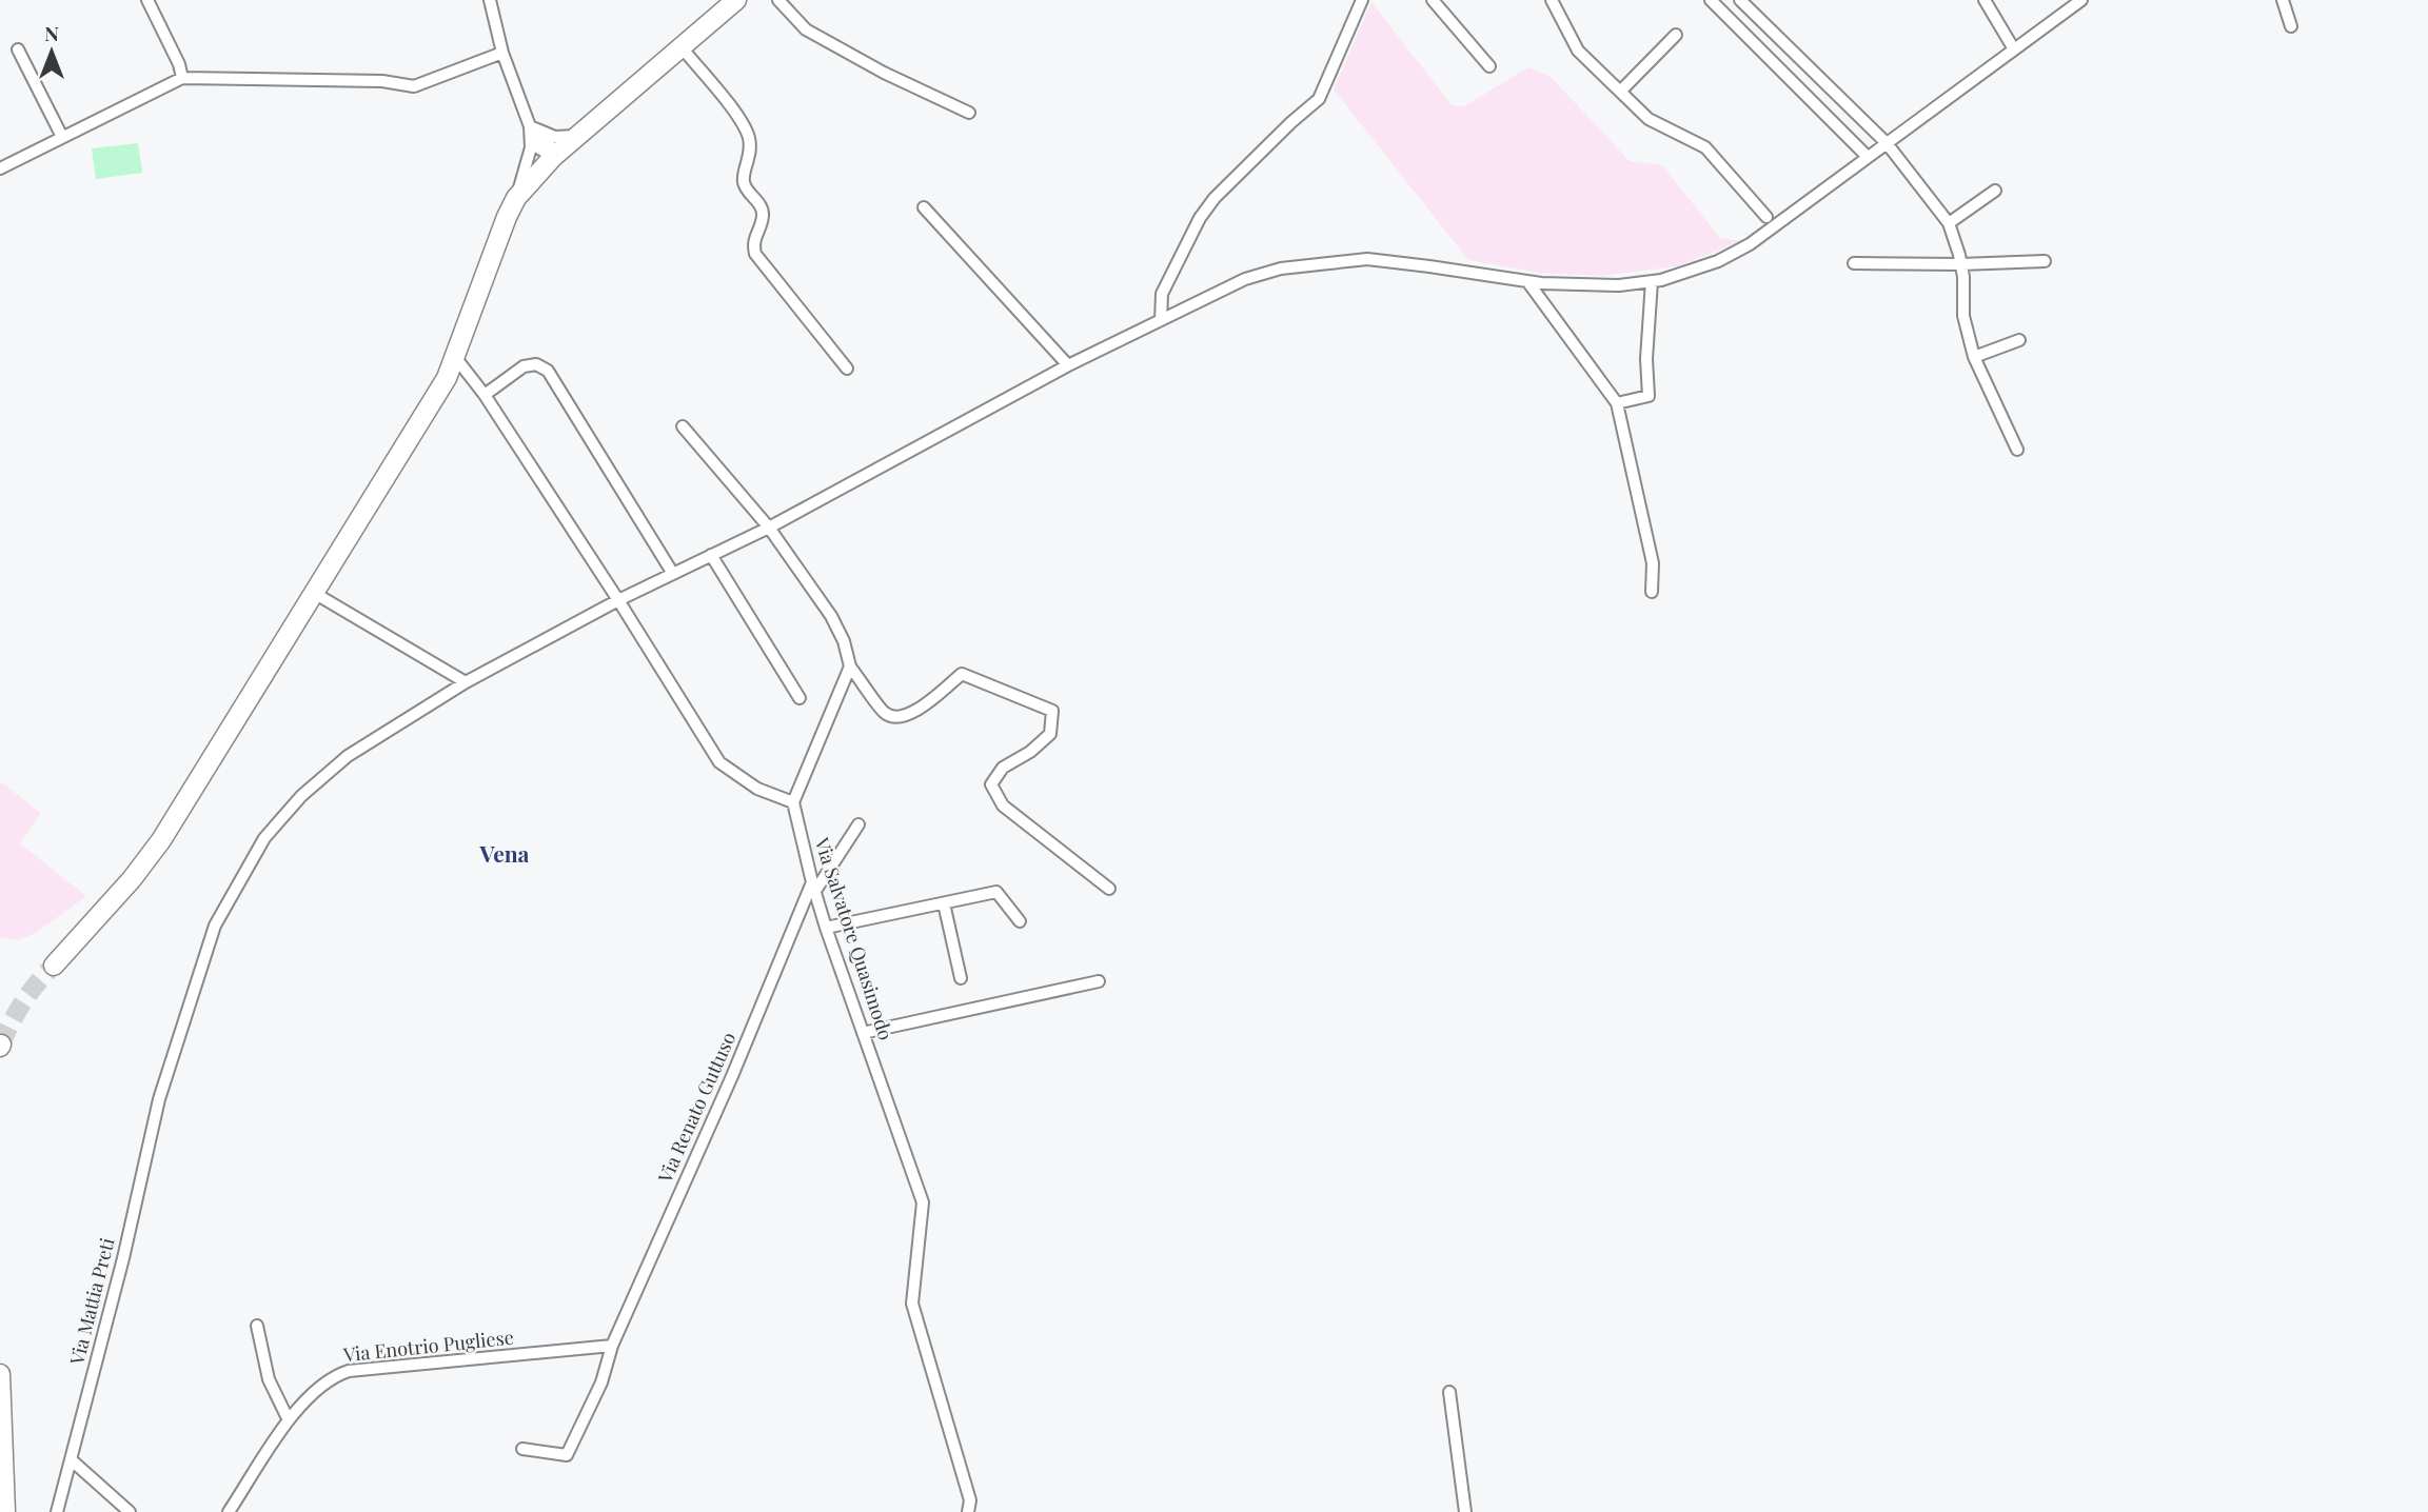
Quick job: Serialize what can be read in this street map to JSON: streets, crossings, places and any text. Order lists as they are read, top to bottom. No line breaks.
{"streets":{"street":["Via Salvatore Quasimodo","Via Renato Guttuso","Via Mattia Preti","Via Enotrio Pugliese"]},"crossings":[["Via Salvatore Quasimodo","Via Renato Guttuso"],["Via Renato Guttuso","Via Enotrio Pugliese"]],"districts":["Vena"],"north":"top"}
